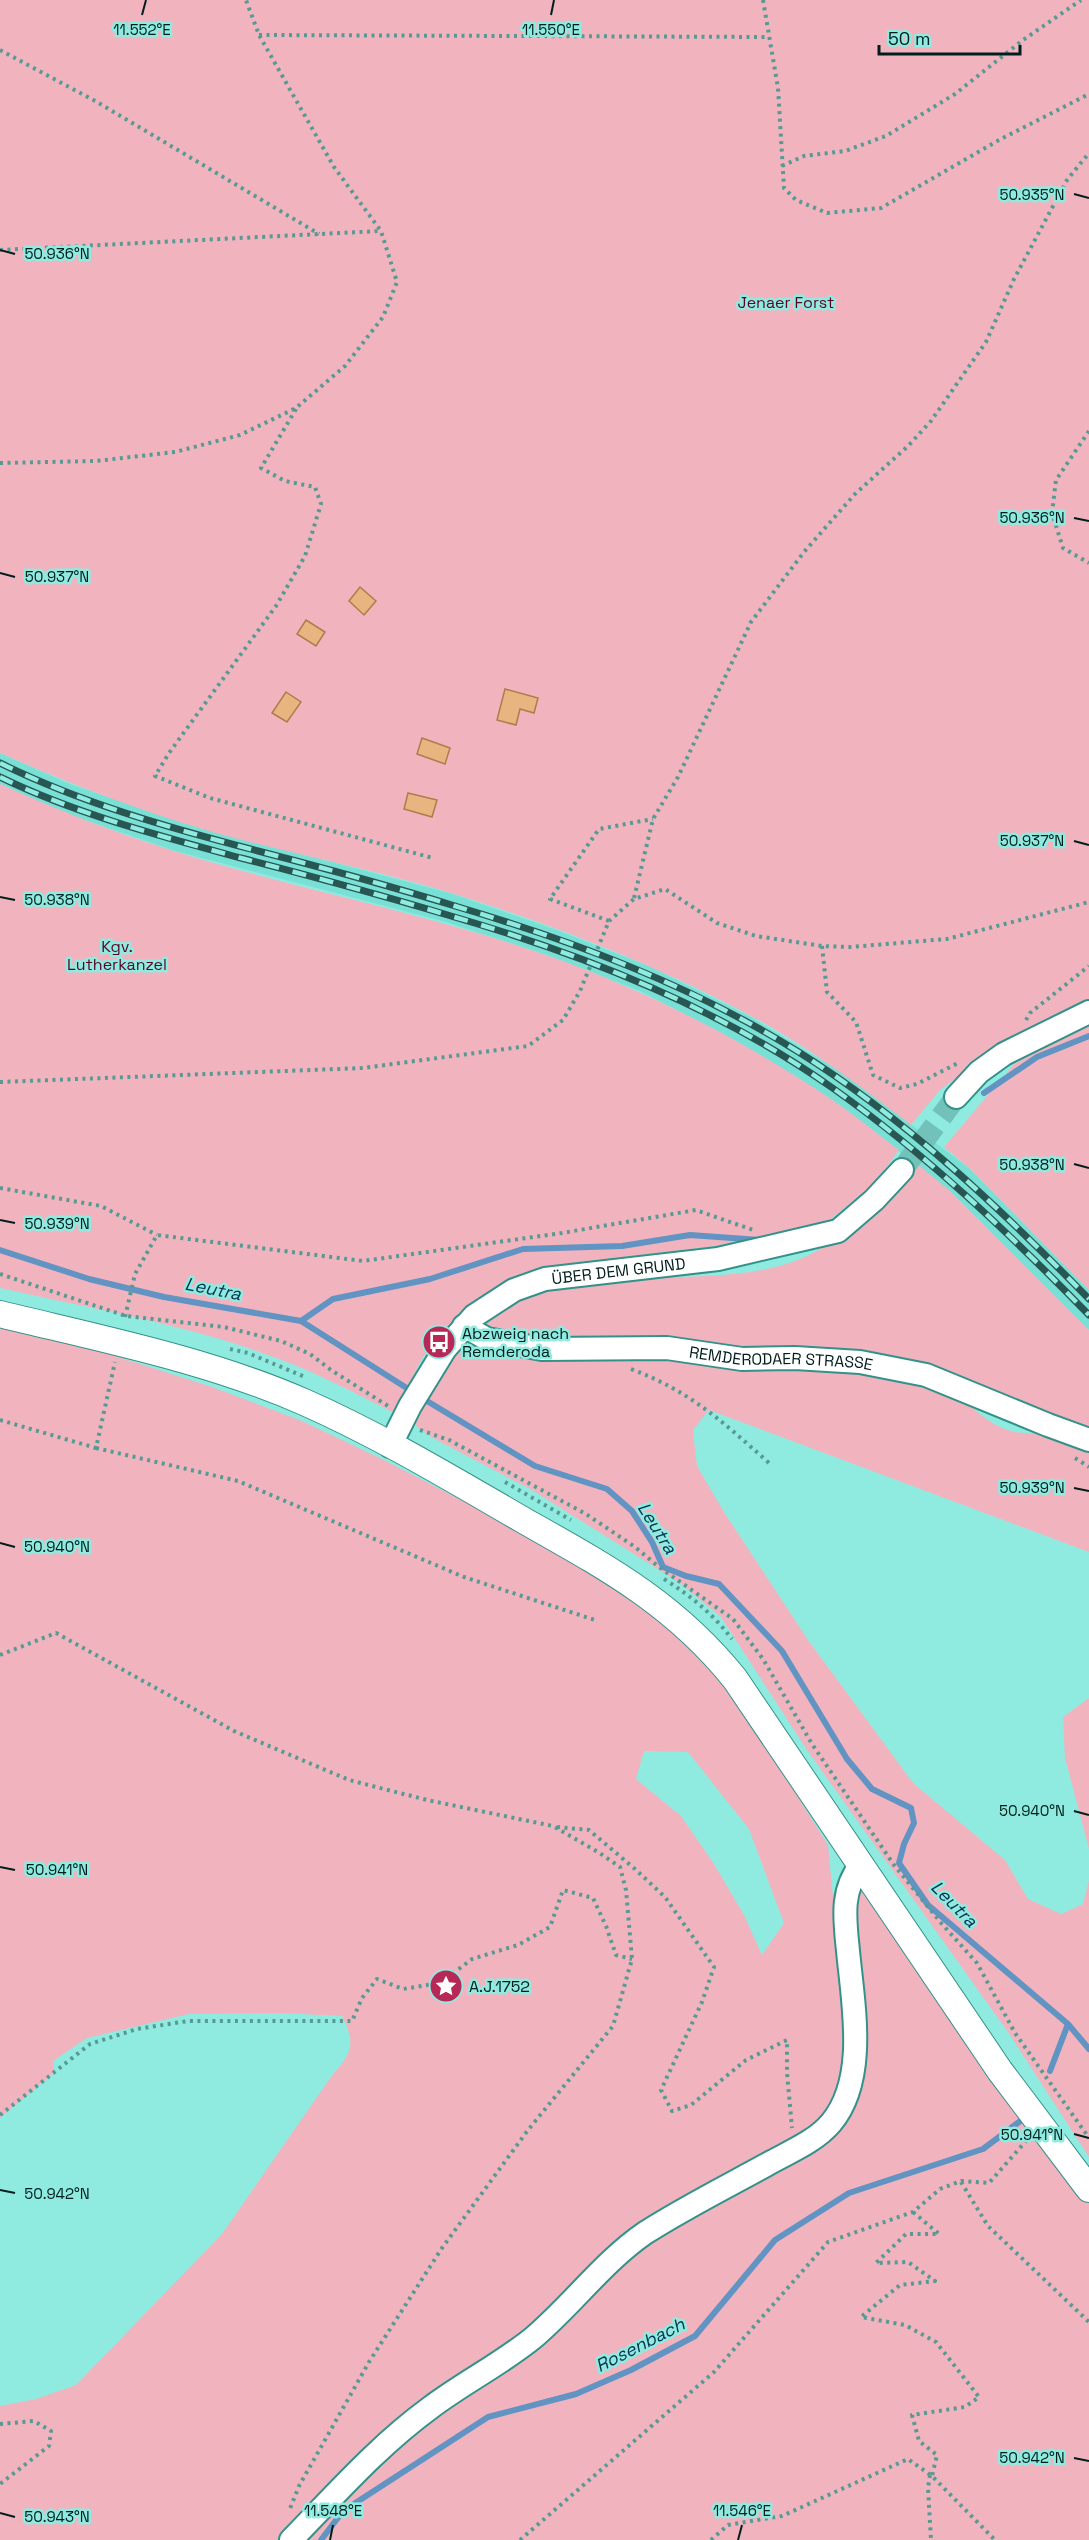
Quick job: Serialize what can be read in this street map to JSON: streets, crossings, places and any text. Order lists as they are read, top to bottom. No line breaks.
{"streets":{"street":["ÜBER DEM GRUND","REMDERODAER STRASSE"]},"crossings":[["ÜBER DEM GRUND","REMDERODAER STRASSE"]],"water":["Leutra","Rosenbach"],"parks":["Jenaer Forst","Kgv. Lutherkanzel"],"places":{"bus stop":["Abzweig nach Remderoda"],"place":["A.J.1752"]},"scale_bar":"50 m","coordinates":["11.552°E","11.550°E","50.935°N","50.936°N","50.937°N","50.938°N","50.939°N","50.940°N","50.941°N","50.942°N","11.548°E","11.546°E","50.943°N"]}
